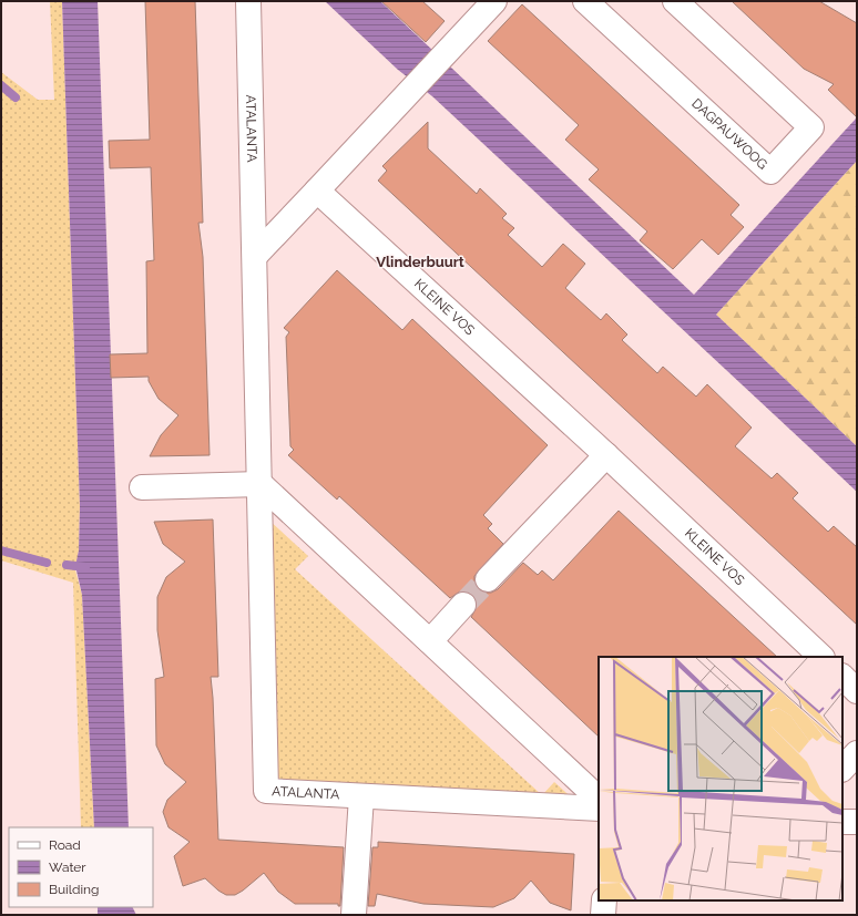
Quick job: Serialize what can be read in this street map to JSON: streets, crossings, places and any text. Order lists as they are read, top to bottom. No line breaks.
{"streets":{"street":["ATALANTA","DAGPAUWOOG","KLEINE VOS"]},"districts":["Vlinderbuurt"],"legend":["Road","Water","Building"]}
